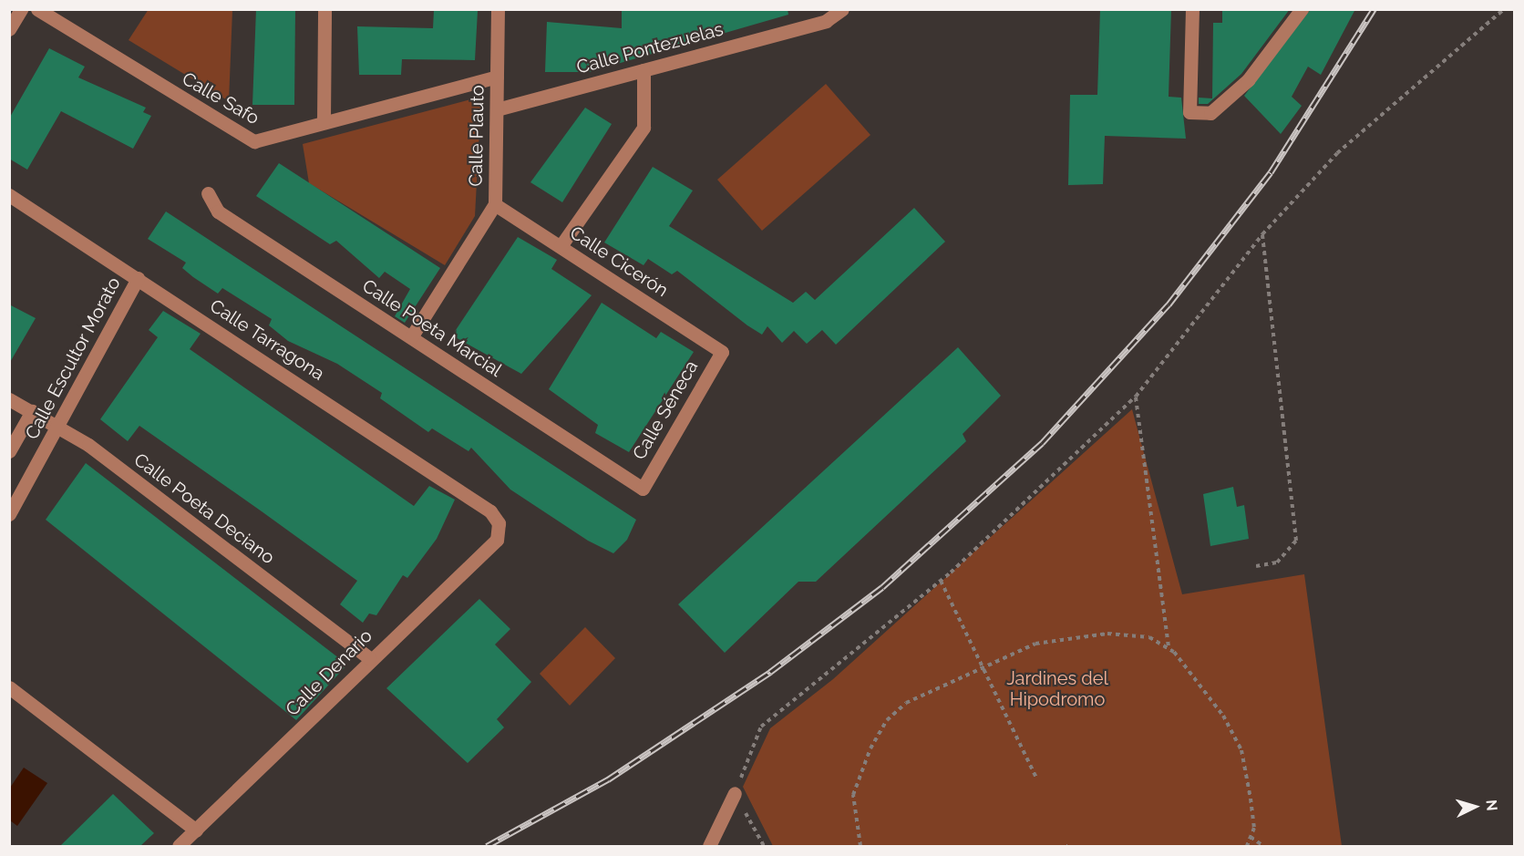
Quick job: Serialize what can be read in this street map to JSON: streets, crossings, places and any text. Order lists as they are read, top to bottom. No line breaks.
{"streets":{"street":["Calle Pontezuelas","Calle Safo","Calle Plauto","Calle Cicerón","Calle Poeta Marcial","Calle Tarragona","Calle Escultor Morato","Calle Séneca","Calle Poeta Deciano","Calle Denario"]},"crossings":[["Calle Pontezuelas","Calle Plauto"],["Calle Safo","Calle Plauto"],["Calle Plauto","Calle Cicerón"],["Calle Plauto","Calle Poeta Marcial"],["Calle Cicerón","Calle Séneca"],["Calle Poeta Marcial","Calle Séneca"],["Calle Tarragona","Calle Escultor Morato"],["Calle Tarragona","Calle Denario"],["Calle Escultor Morato","Calle Poeta Deciano"],["Calle Poeta Deciano","Calle Denario"]],"parks":["Jardines del Hipodromo"],"north":"right"}
